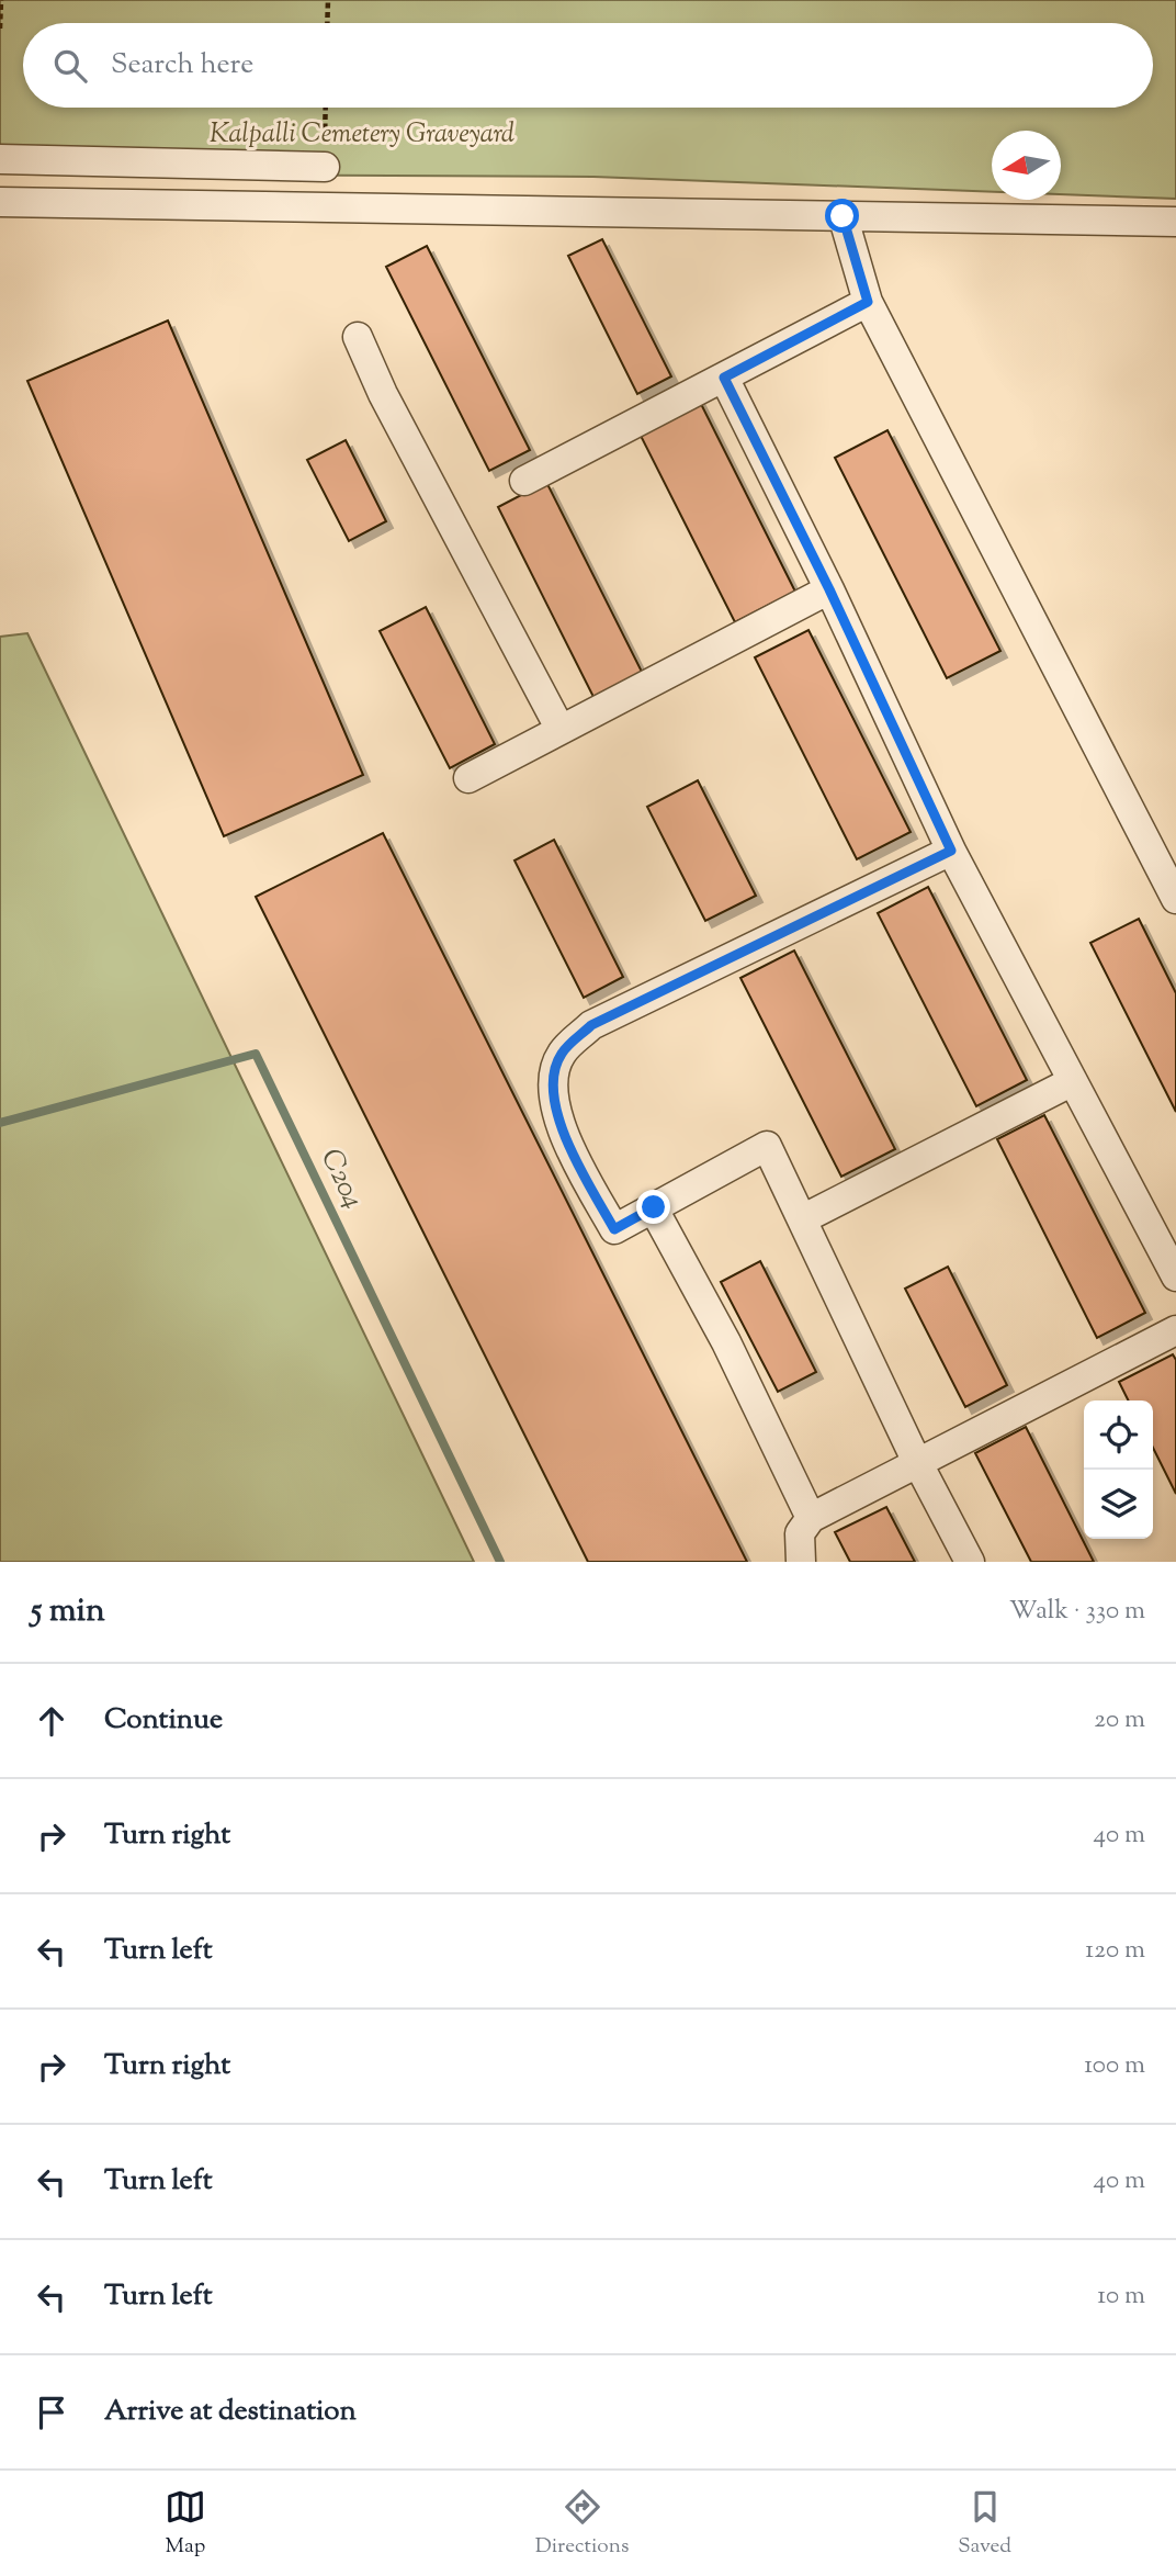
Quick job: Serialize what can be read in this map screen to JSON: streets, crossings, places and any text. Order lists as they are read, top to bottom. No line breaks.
{"water":["C204"],"parks":["Kalpalli Cemetery Graveyard"],"north":"left","page":{"search":"Search here","heading":["5 min","Walk · 330 m"],"list":[["Continue","20 m"],["Turn right","40 m"],["Turn left","120 m"],["Turn right","100 m"],["Turn left","40 m"],["Turn left","10 m"],"Arrive at destination"],"nav":["Map","Directions","Saved"]}}
